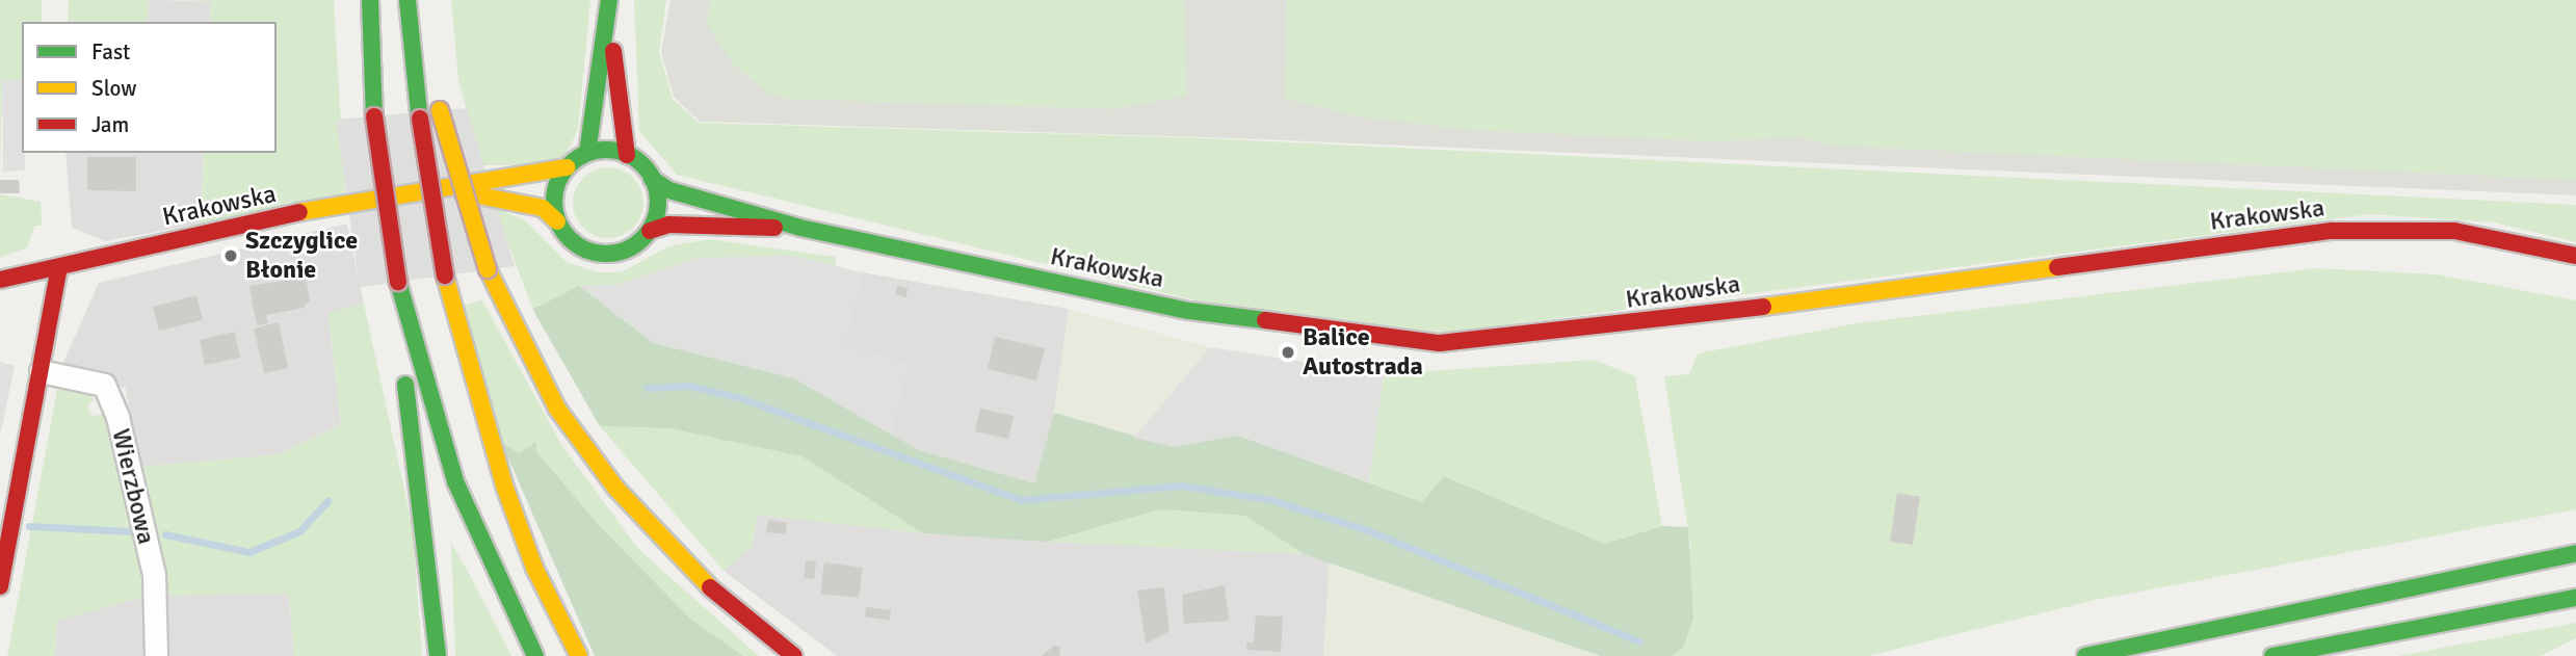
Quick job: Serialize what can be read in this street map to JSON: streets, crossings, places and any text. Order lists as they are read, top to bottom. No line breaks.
{"streets":{"main road":["Krakowska"],"street":["Wierzbowa"]},"places":["Szczyglice Błonie","Balice Autostrada"],"legend":["Fast","Slow","Jam"]}
